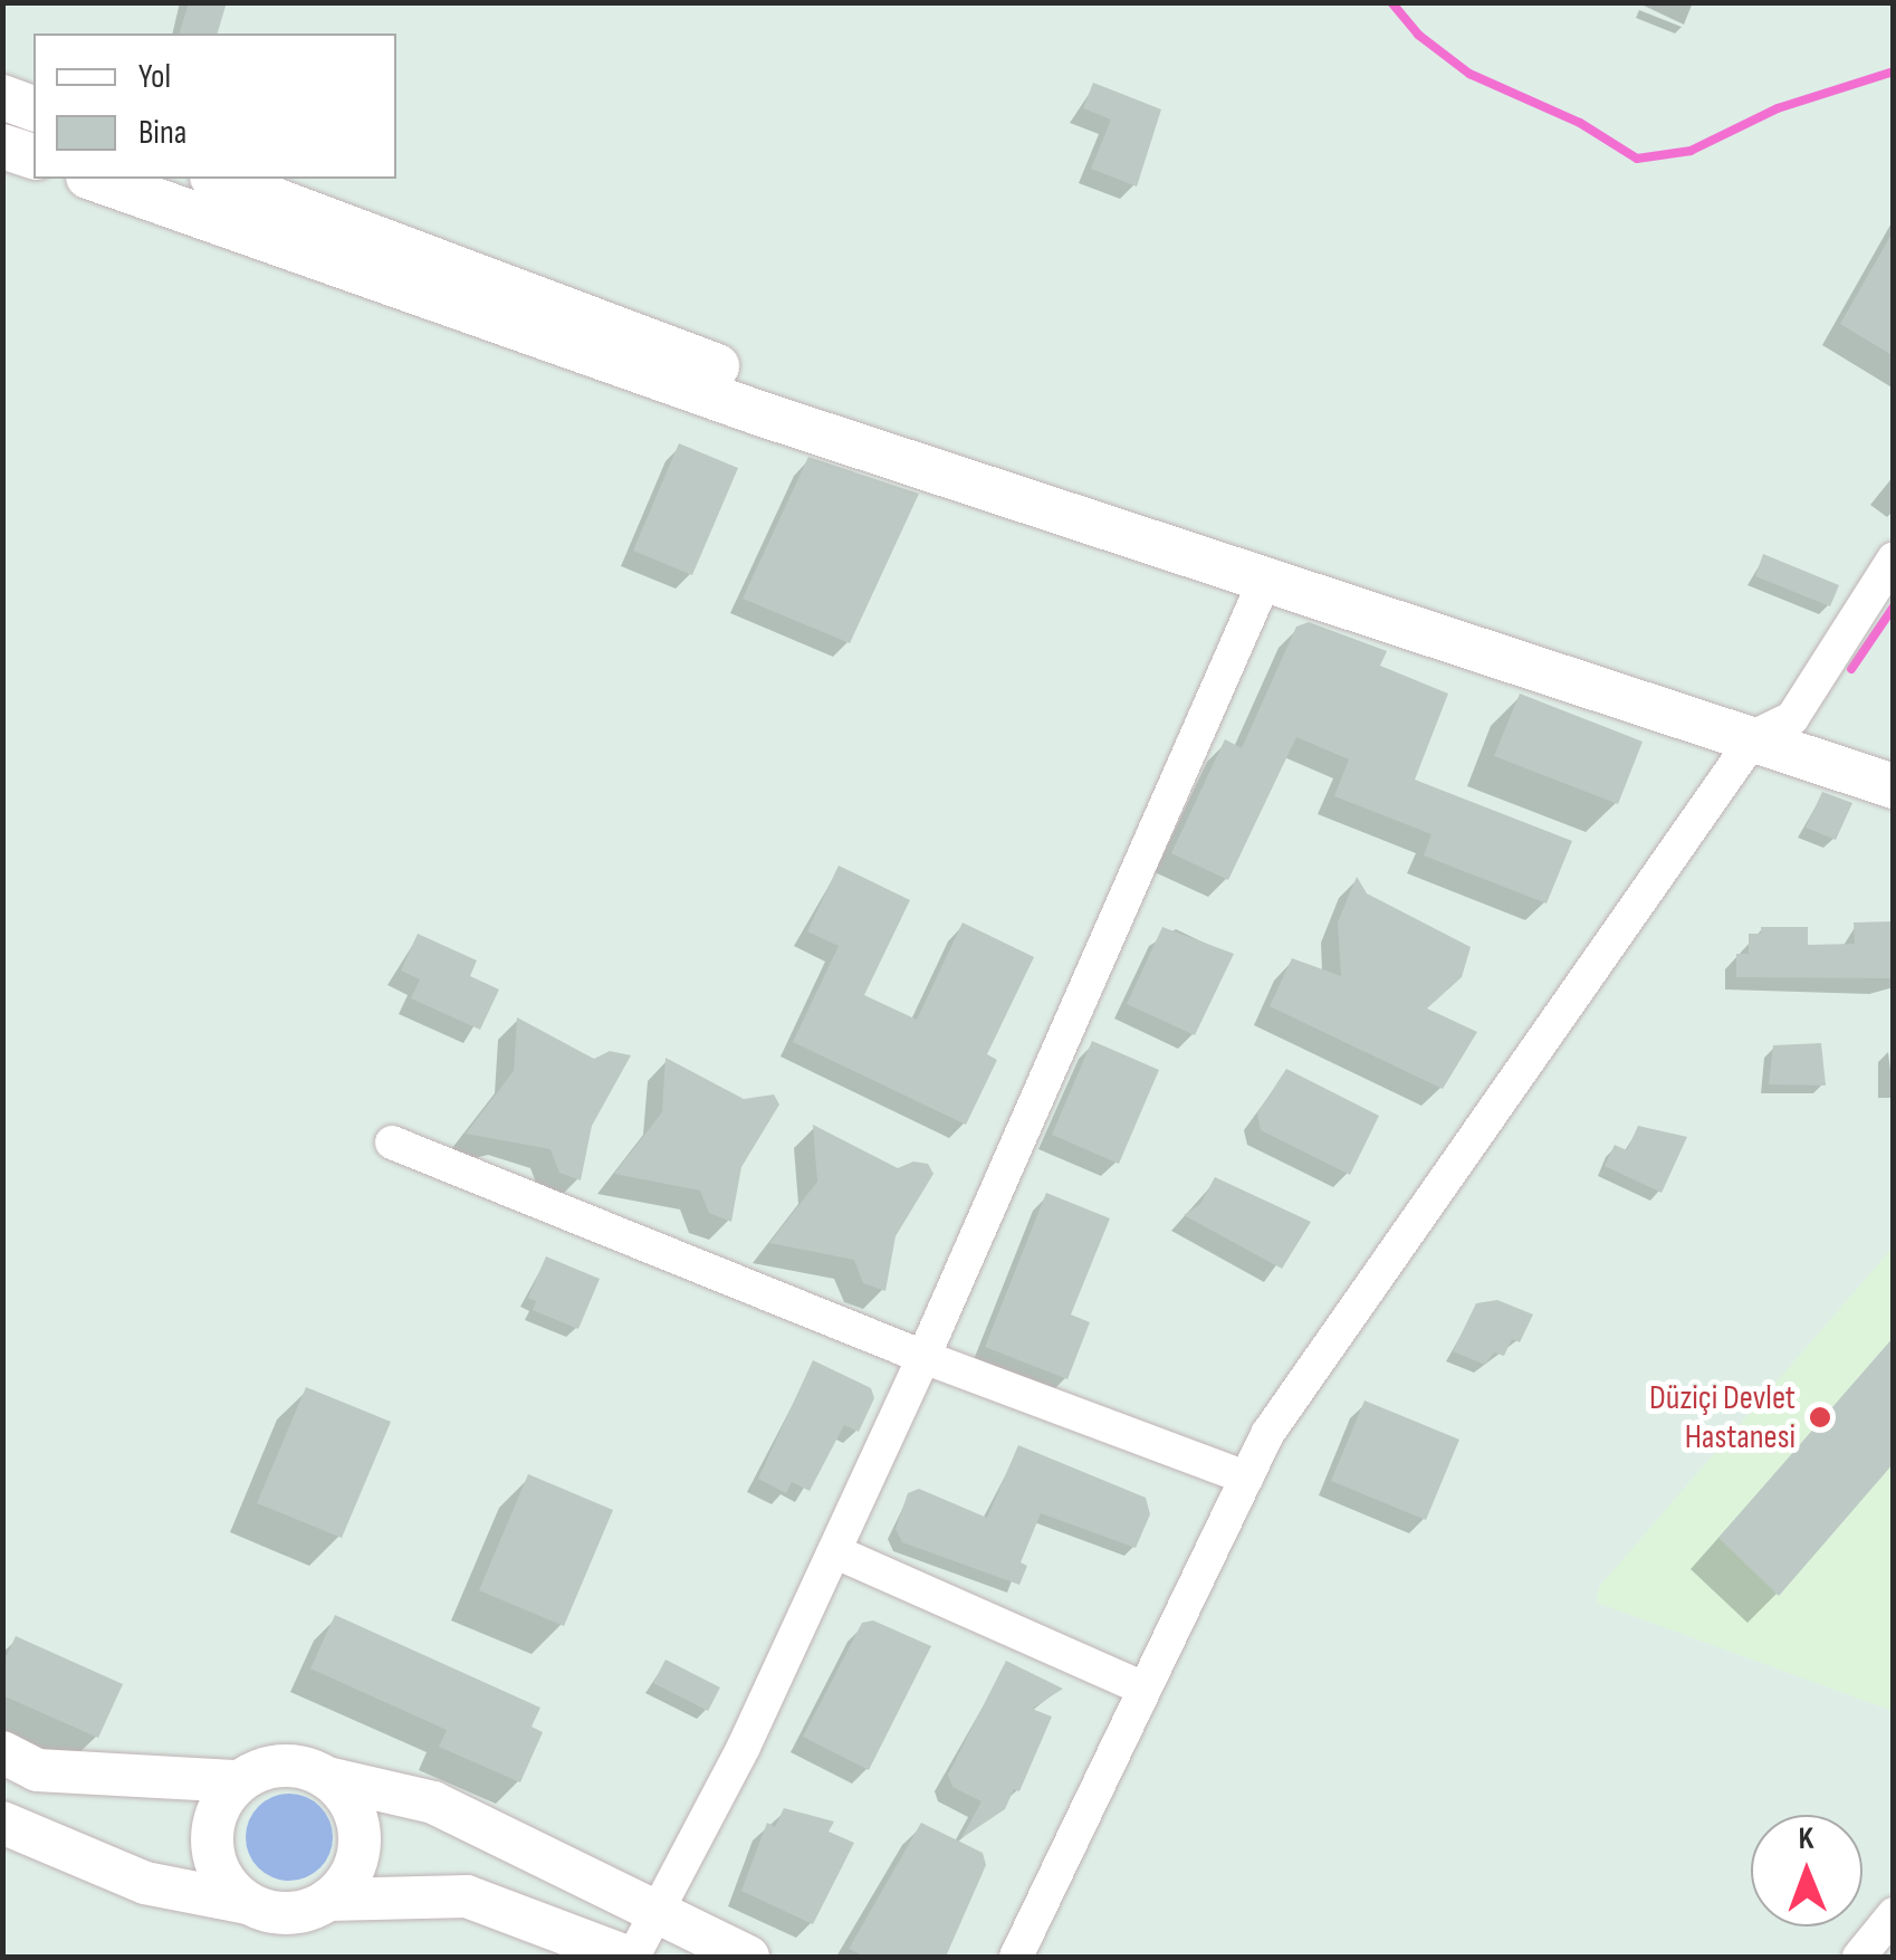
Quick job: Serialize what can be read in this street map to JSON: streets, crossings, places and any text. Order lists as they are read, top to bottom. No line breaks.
{"places":["Düziçi Devlet Hastanesi"],"legend":["Yol","Bina"],"north":"top"}
